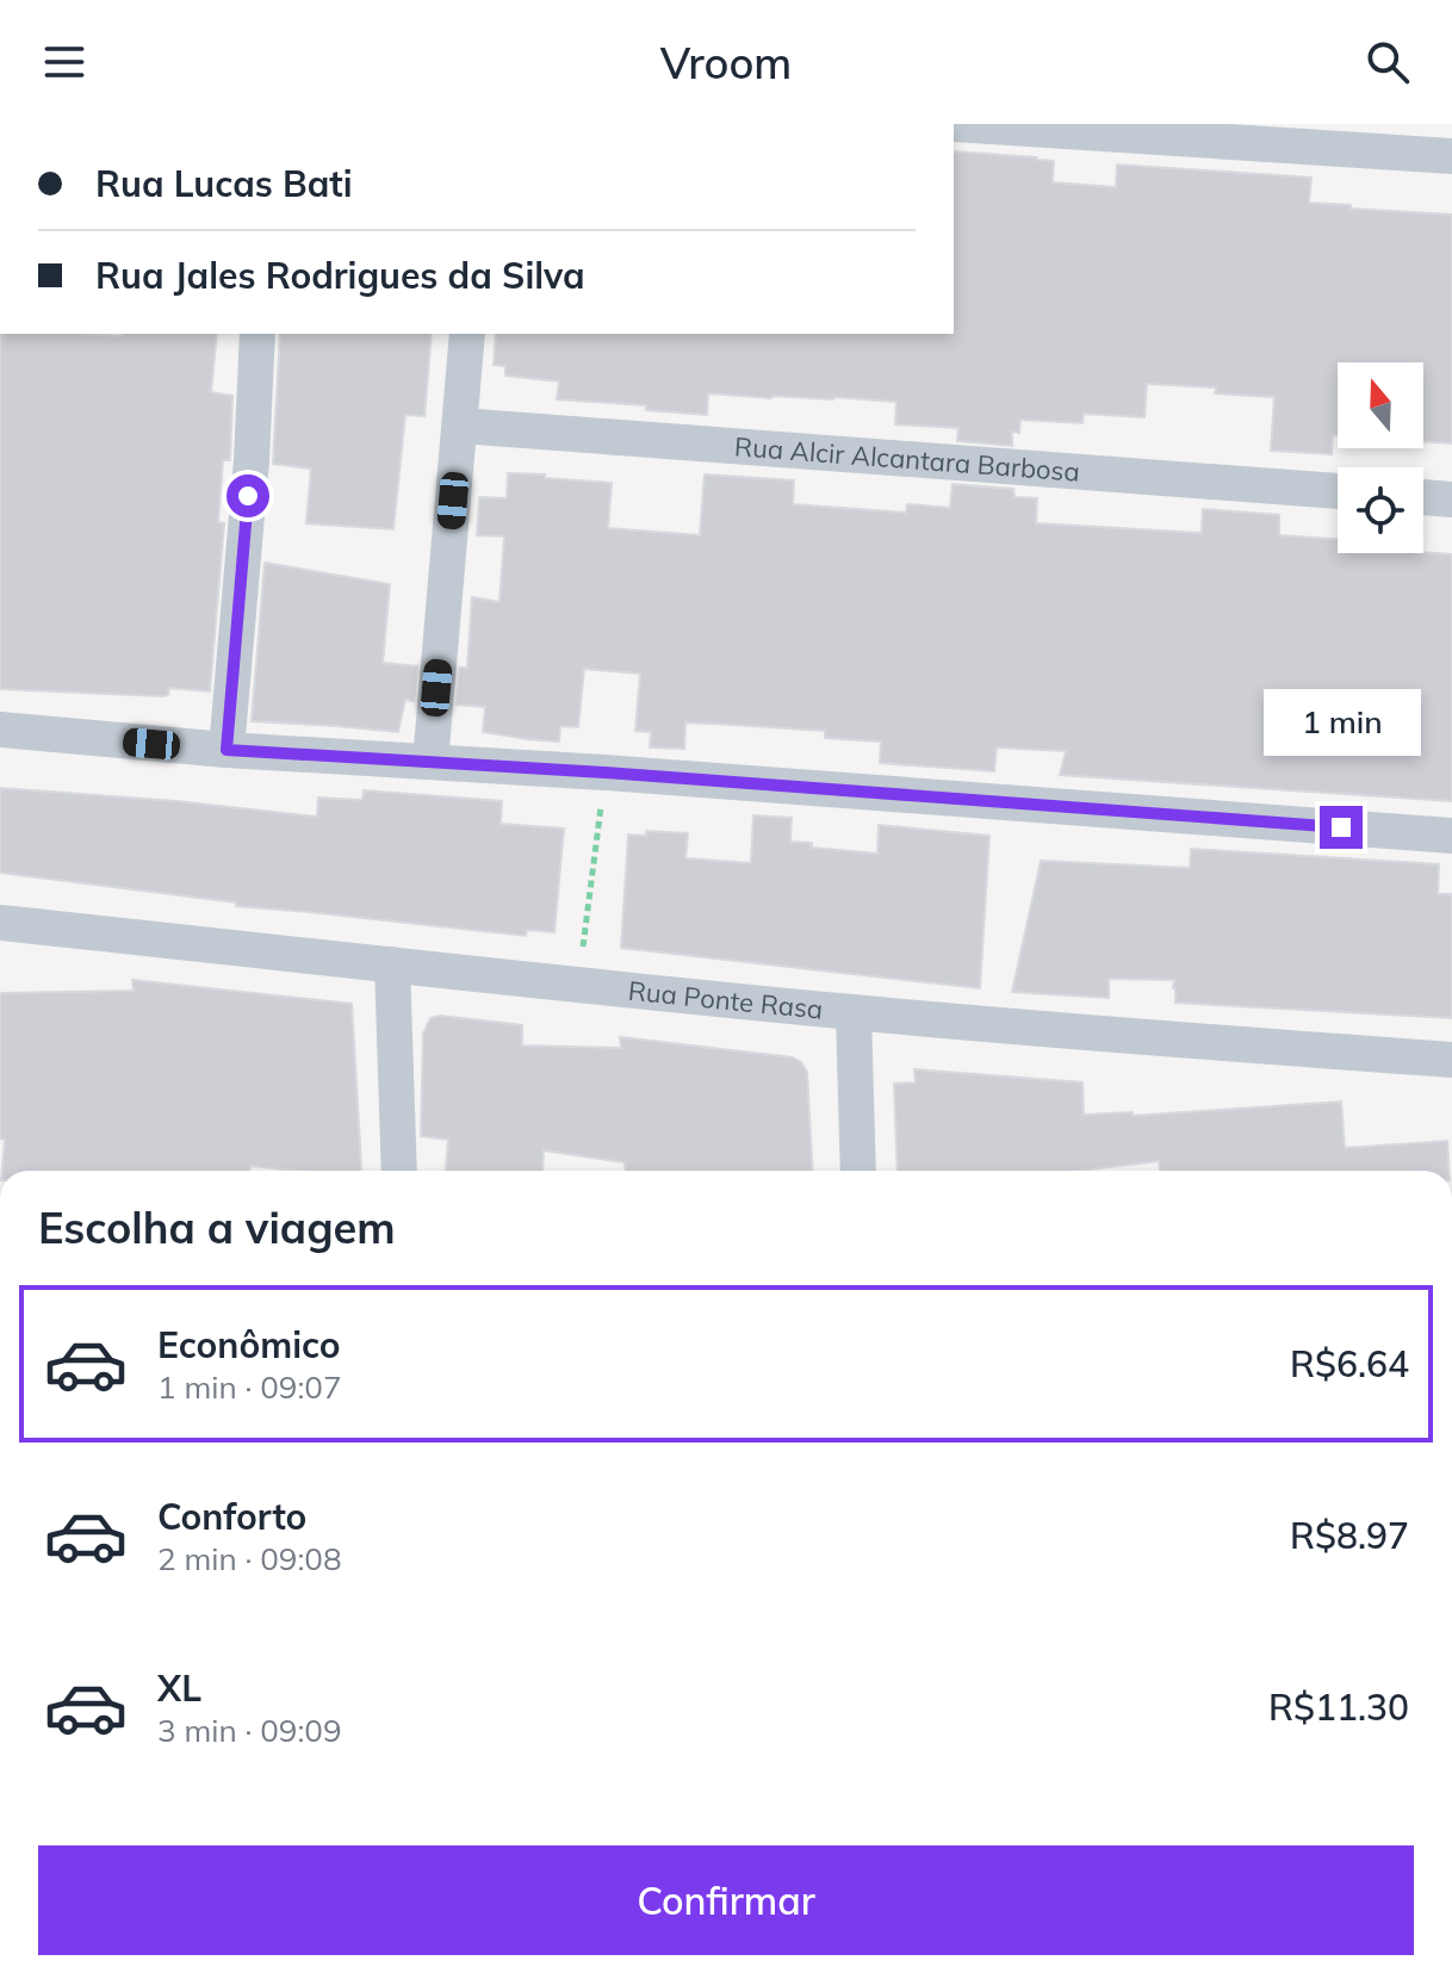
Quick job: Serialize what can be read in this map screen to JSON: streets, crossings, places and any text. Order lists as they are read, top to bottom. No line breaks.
{"streets":{"street":["Rua Alcir Alcantara Barbosa","Rua Ponte Rasa"]},"north":"top","page":{"header":"Vroom","banner":["Rua Lucas Bati","Rua Jales Rodrigues da Silva"],"bubble":"1 min","heading":"Escolha a viagem","list":[{"name":"Econômico","note":"1 min · 09:07","value":"R$6.64"},{"name":"Conforto","note":"2 min · 09:08","value":"R$8.97"},{"name":"XL","note":"3 min · 09:09","value":"R$11.30"}],"buttons":"Confirmar"}}
